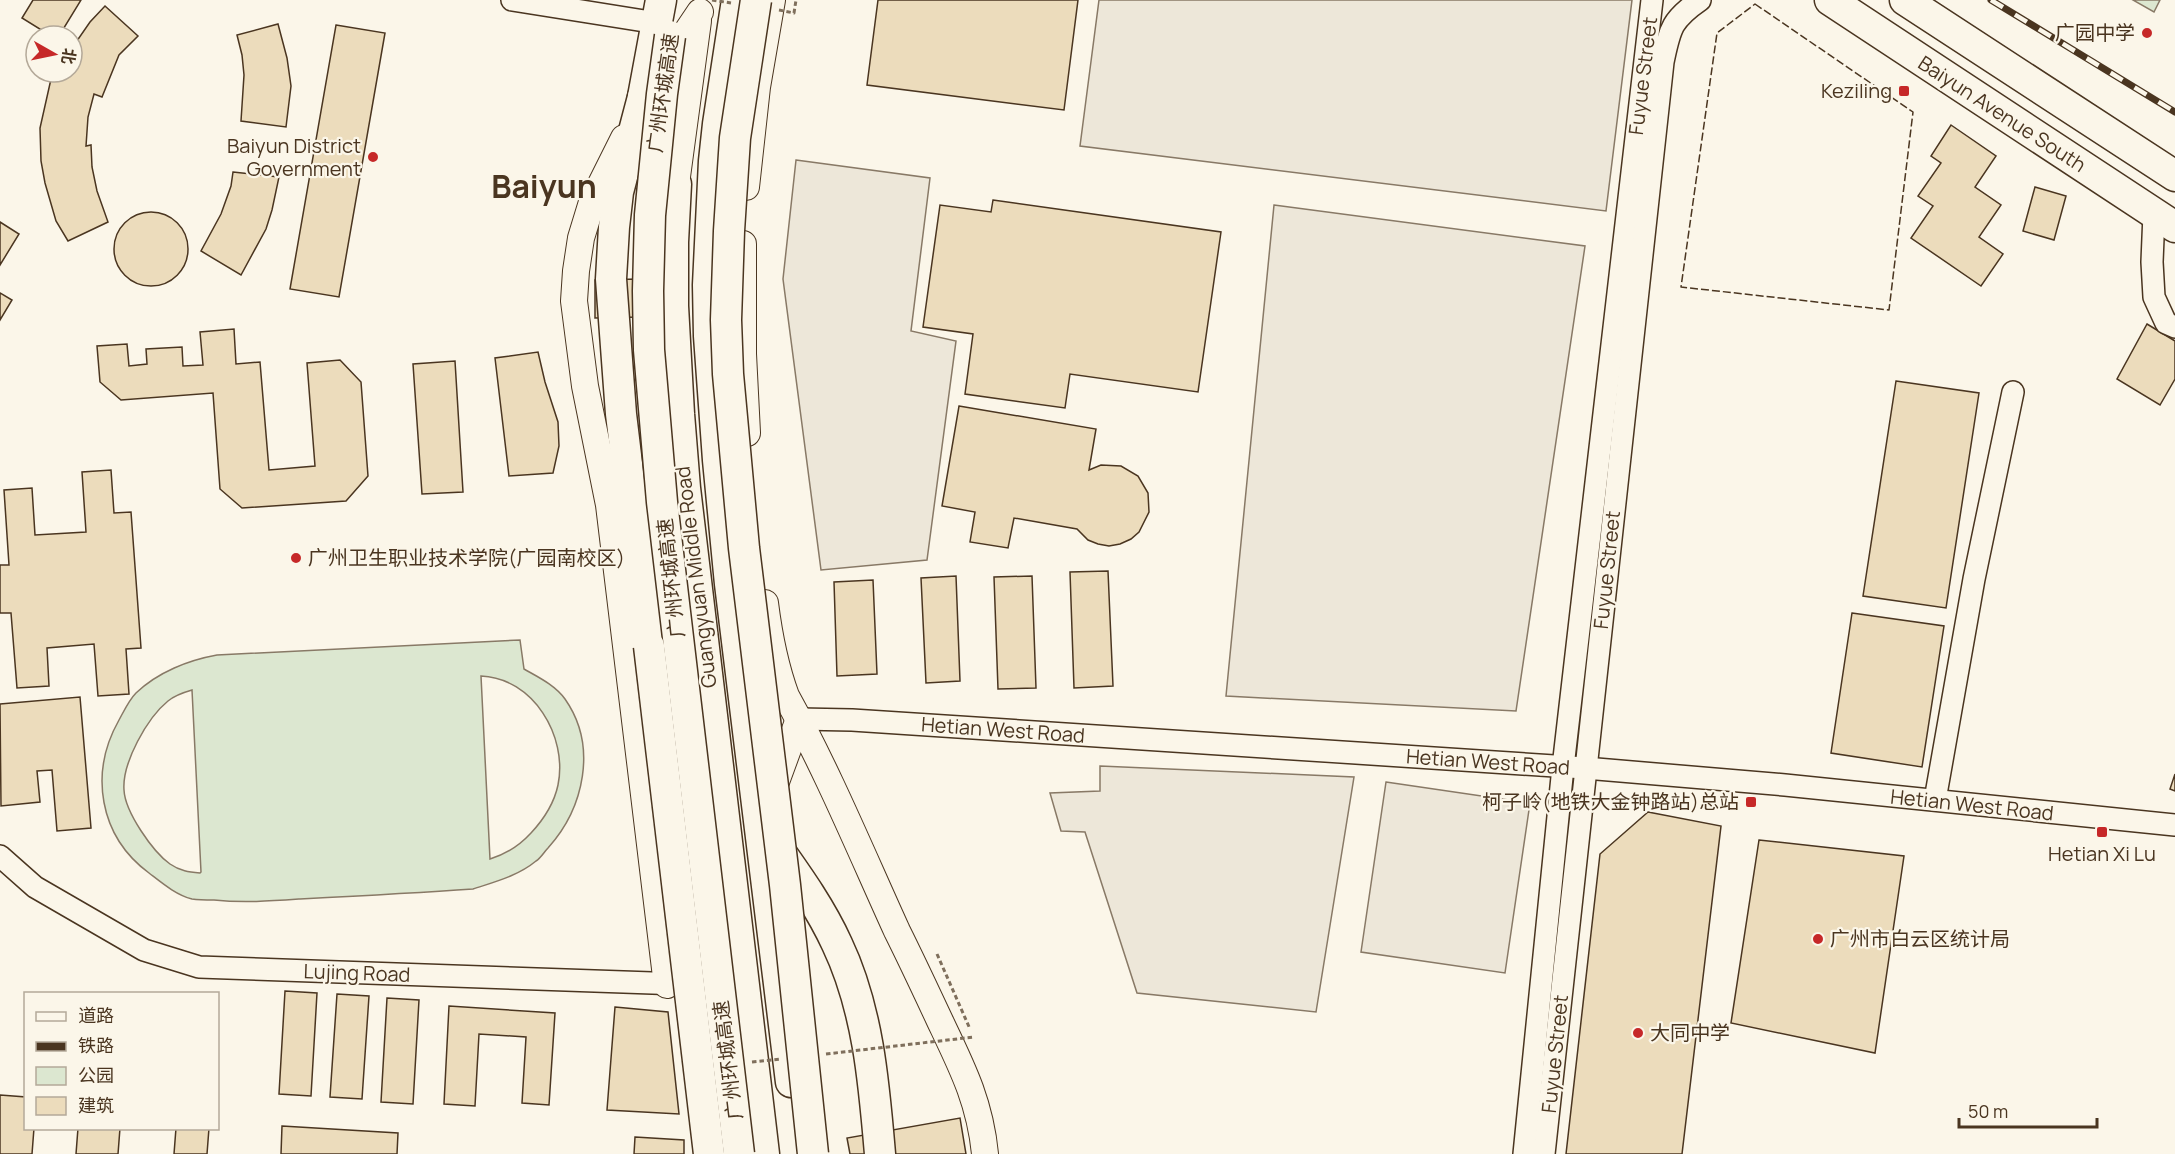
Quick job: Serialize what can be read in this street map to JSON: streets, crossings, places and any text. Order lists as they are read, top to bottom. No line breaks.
{"streets":{"highway":["广州环城高速","Baiyun Avenue South","Guangyuan Middle Road"],"street":["Fuyue Street","Hetian West Road","Lujing Road"]},"crossings":[["Fuyue Street","Hetian West Road"],["广州环城高速","Guangyuan Middle Road"],["Guangyuan Middle Road","Lujing Road"]],"districts":["Baiyun"],"places":{"other":["广园中学","Baiyun District Government","广州卫生职业技术学院(广园南校区)","广州市白云区统计局","大同中学"],"transit":["Keziling","柯子岭(地铁大金钟路站)总站","Hetian Xi Lu"]},"legend":["道路","铁路","公园","建筑"],"scale_bar":"50 m","north":"right"}
